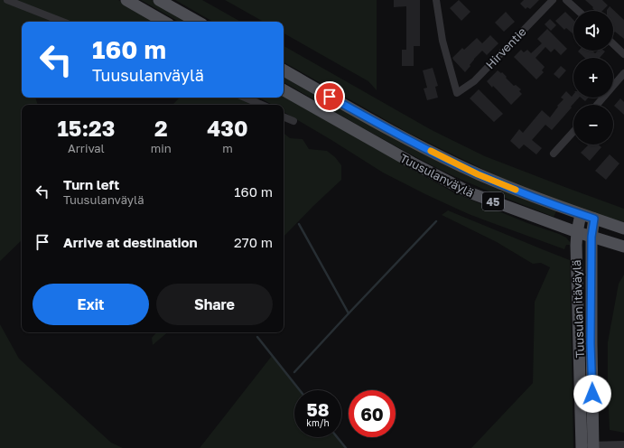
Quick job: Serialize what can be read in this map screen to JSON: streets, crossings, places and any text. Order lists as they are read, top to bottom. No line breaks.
{"streets":{"main road":["Tuusulanväylä","45","Tuusulan itäväylä"],"street":["Hirventie"]},"crossings":[["Tuusulanväylä","Tuusulan itäväylä"]],"page":{"map_buttons":["+","−"],"turn":["160 m","Tuusulanväylä"],"eta":["15:23","Arrival","2","min","430","m"],"list":[{"name":"Turn left","note":"Tuusulanväylä","value":"160 m"},{"name":"Arrive at destination","value":"270 m"}],"buttons":["Exit","Share"],"speed":"58 km/h","limit":"60"}}
